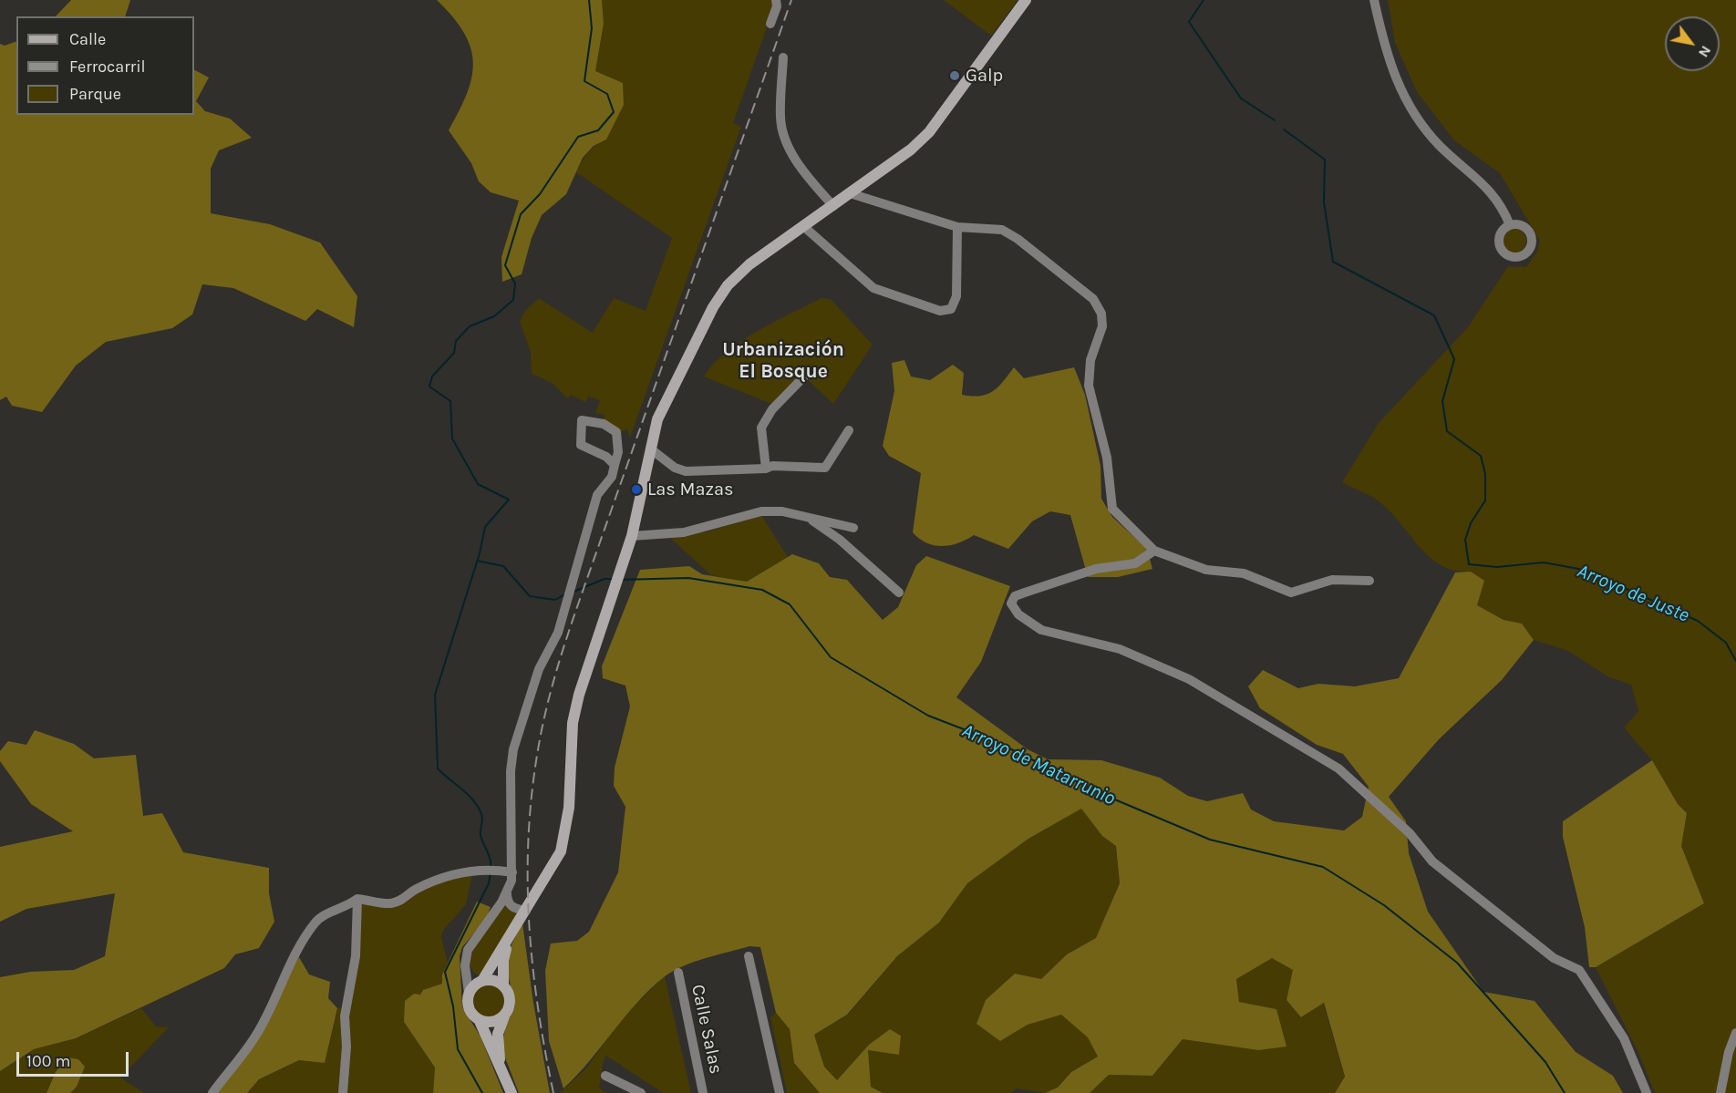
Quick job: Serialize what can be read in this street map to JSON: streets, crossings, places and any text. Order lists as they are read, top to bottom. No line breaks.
{"streets":{"street":["Calle Salas"]},"districts":["Urbanización El Bosque"],"water":["Arroyo de Juste","Arroyo de Matarrunio"],"places":["Galp","Las Mazas"],"legend":["Calle","Ferrocarril","Parque"],"scale_bar":"100 m","north":"bottom right"}
